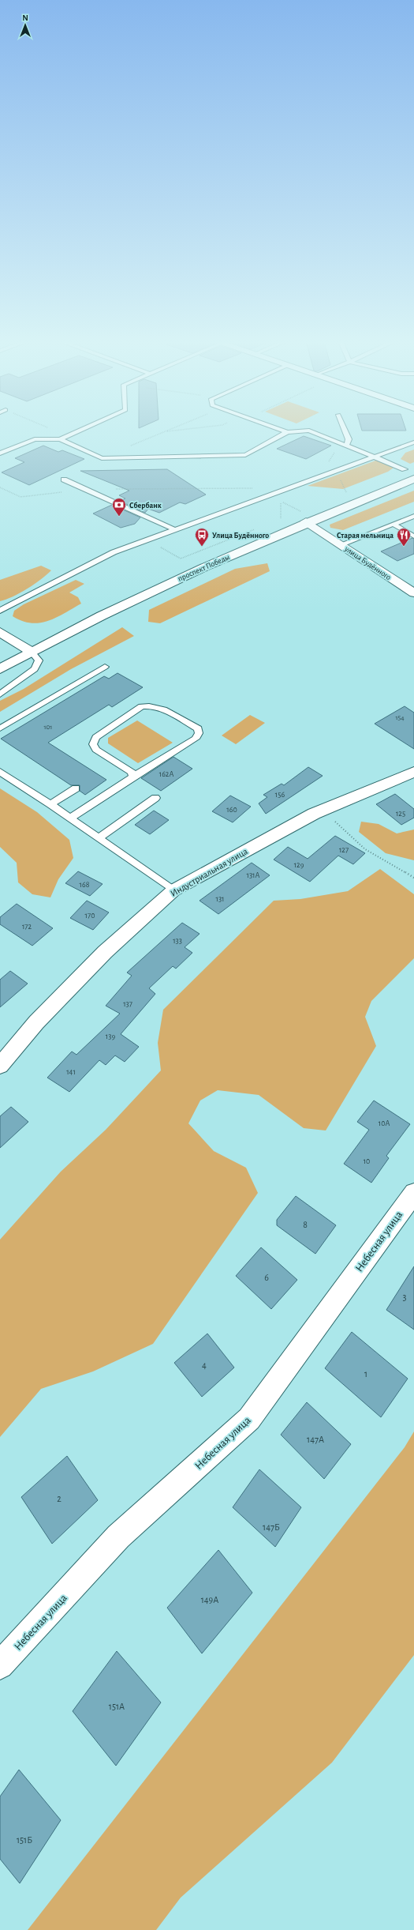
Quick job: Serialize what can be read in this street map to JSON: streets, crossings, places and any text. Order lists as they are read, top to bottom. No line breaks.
{"streets":{"street":["улица Будённого","проспект Победы","Индустриальная улица","Небесная улица"]},"crossings":[["улица Будённого","проспект Победы"]],"places":{"bank":["Сбербанк"],"bus stop":["Улица Будённого"],"restaurant":["Старая мельница"]},"house_numbers":["154","101","162А","156","160","125","127","129","131А","168","131","170","172","133","137","139","141","10А","10","8","6","3","4","1","147А","2","147Б","149А","151А","151Б"],"north":"top"}
